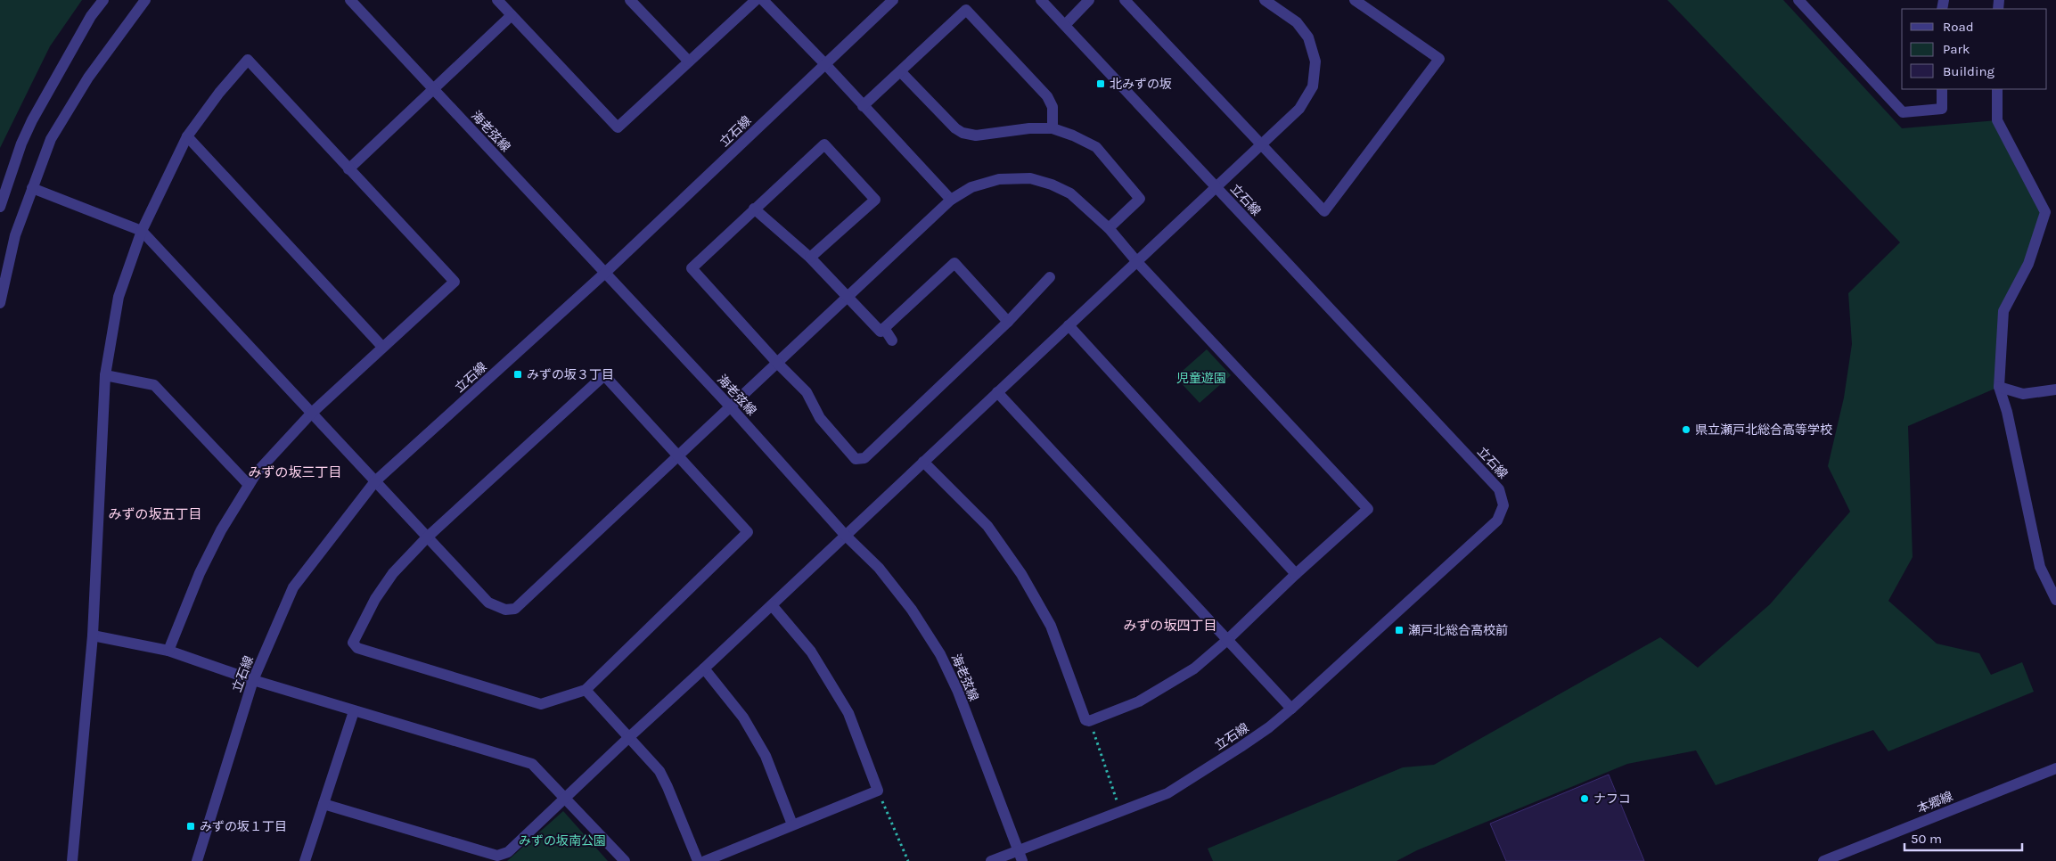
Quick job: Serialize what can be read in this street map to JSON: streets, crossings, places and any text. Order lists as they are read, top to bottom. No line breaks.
{"streets":{"street":["海老弦線","立石線","本郷線"]},"crossings":[["海老弦線","立石線"]],"districts":["みずの坂三丁目","みずの坂五丁目","みずの坂四丁目"],"parks":["児童遊園","みずの坂南公園"],"places":{"transit":["北みずの坂","みずの坂３丁目","瀬戸北総合高校前","みずの坂１丁目"],"other":["県立瀬戸北総合高等学校","ナフコ"]},"legend":["Road","Park","Building"],"scale_bar":"50 m"}
